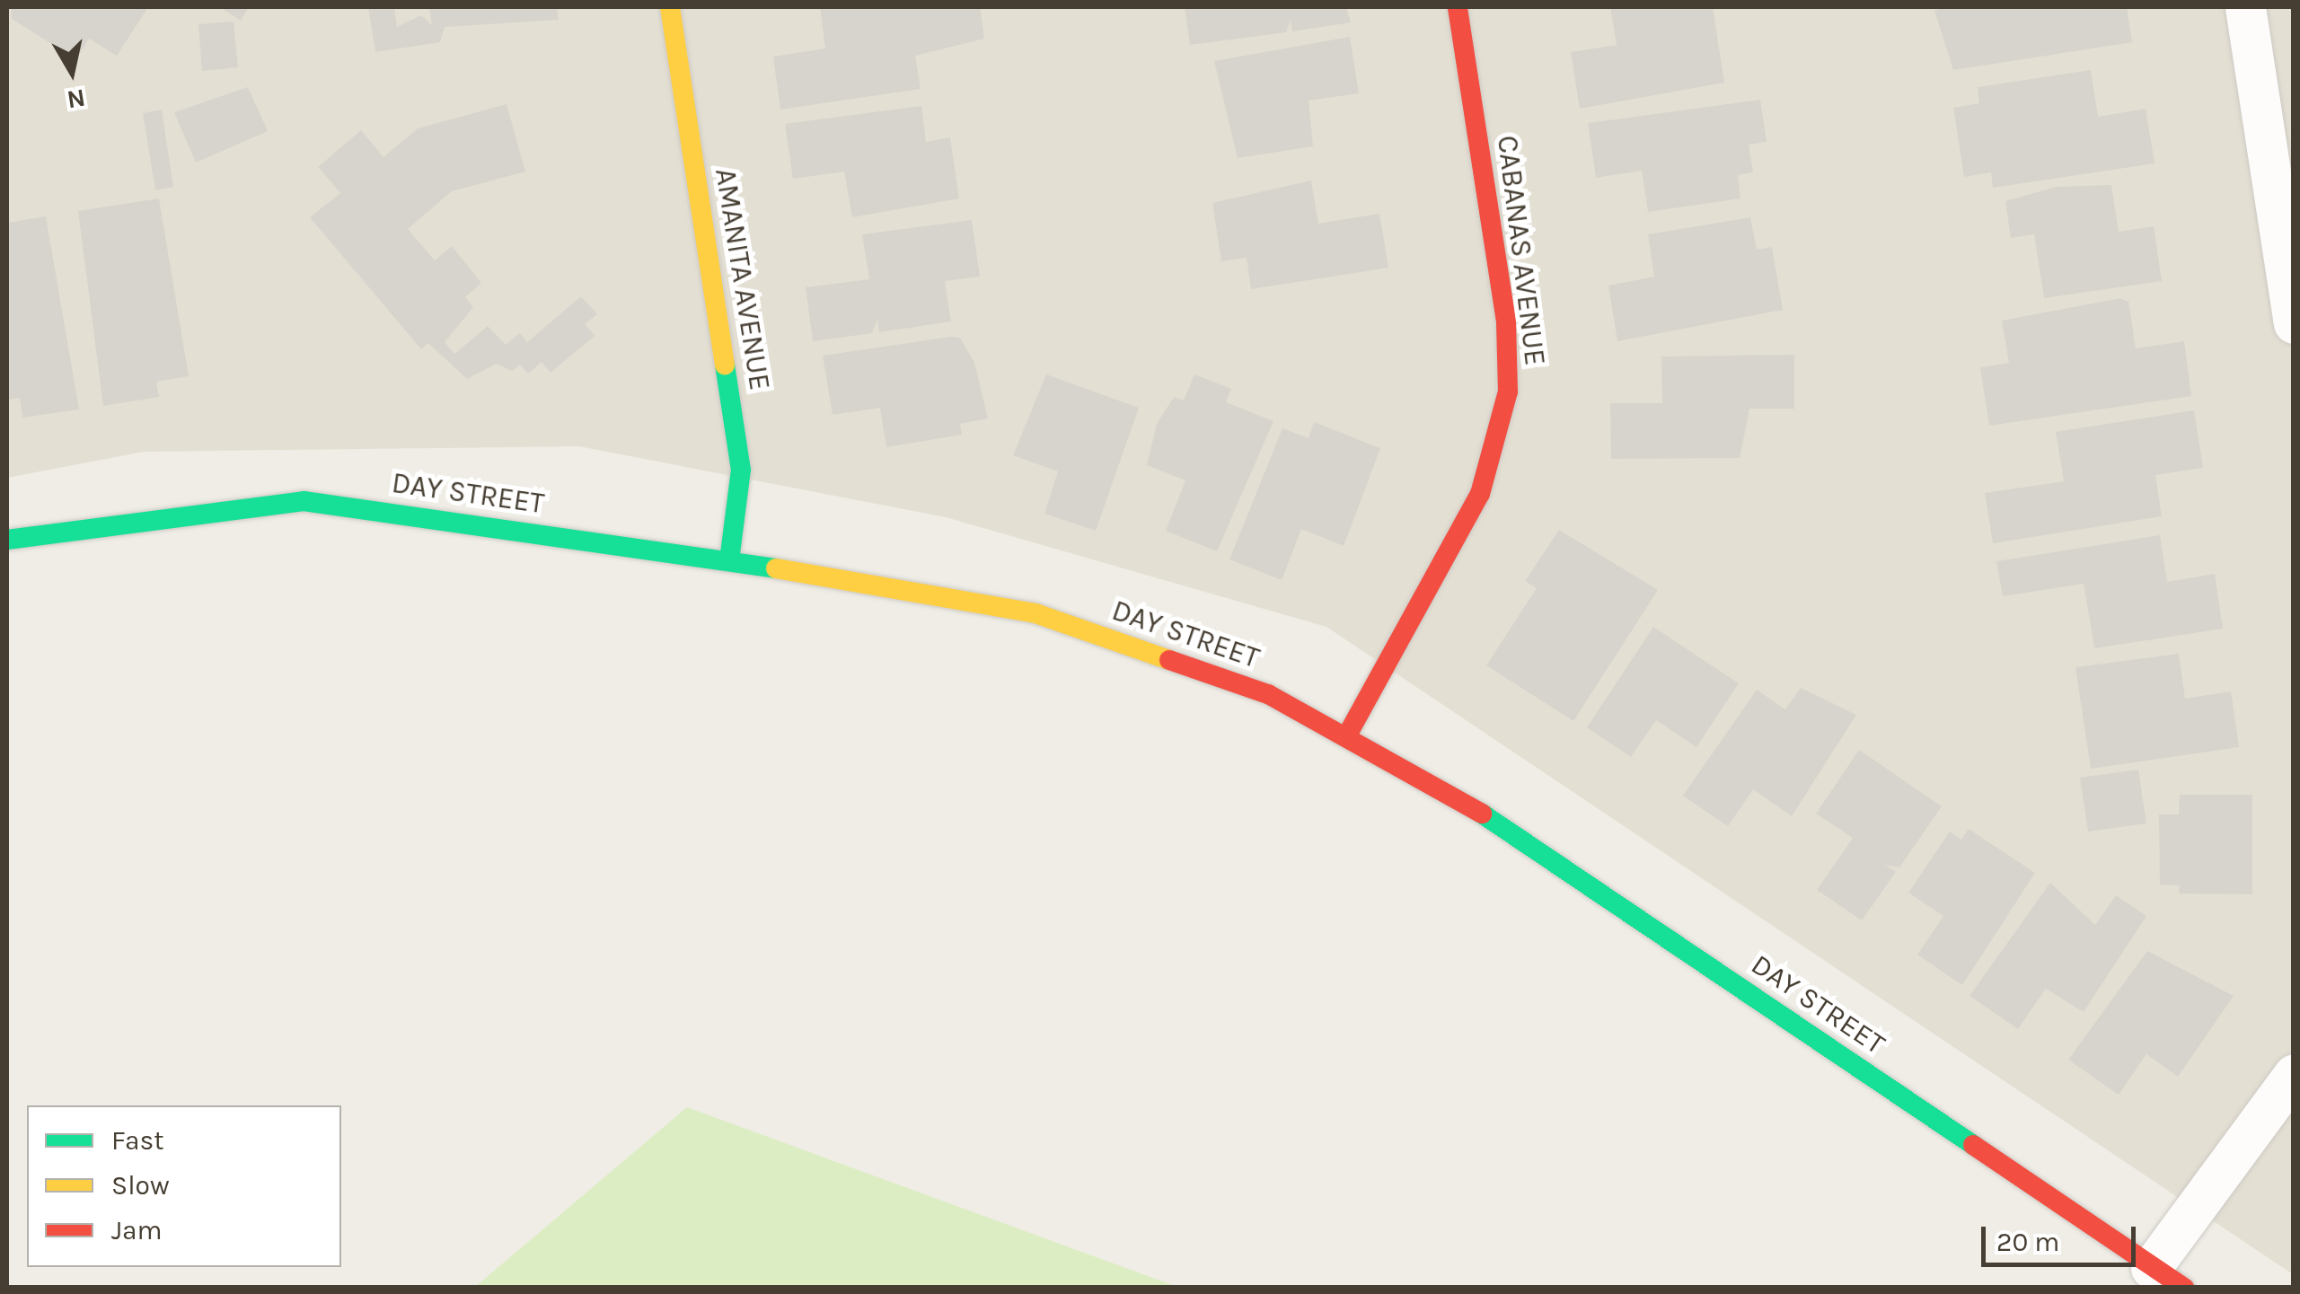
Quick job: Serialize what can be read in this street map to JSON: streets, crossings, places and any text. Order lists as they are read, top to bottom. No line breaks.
{"streets":{"street":["CABANAS AVENUE","AMANITA AVENUE","DAY STREET"]},"crossings":[["CABANAS AVENUE","DAY STREET"],["AMANITA AVENUE","DAY STREET"]],"legend":["Fast","Slow","Jam"],"scale_bar":"20 m","north":"bottom"}
